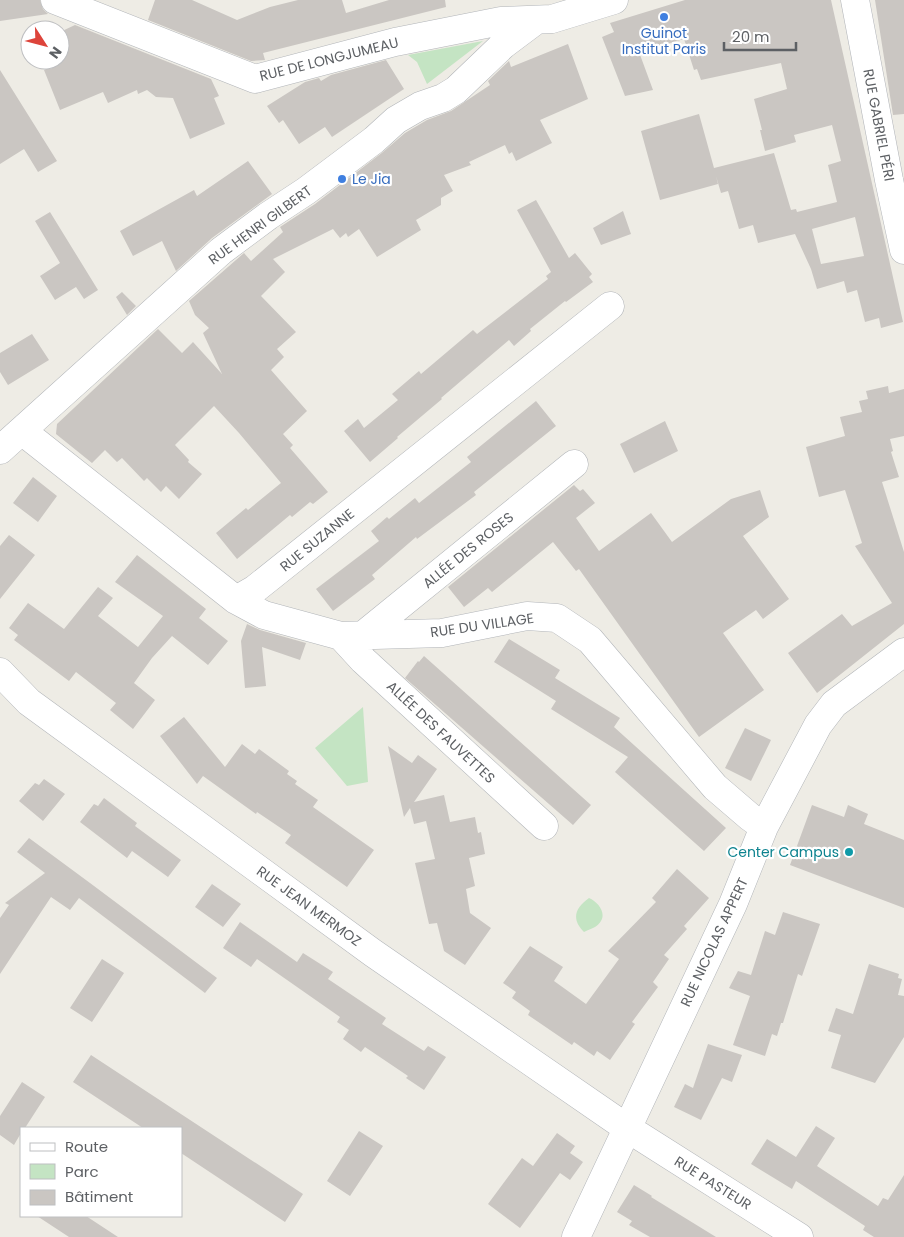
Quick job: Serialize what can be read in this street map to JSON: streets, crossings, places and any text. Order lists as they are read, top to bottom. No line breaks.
{"streets":{"street":["RUE DE LONGJUMEAU","RUE GABRIEL PÉRI","RUE HENRI GILBERT","RUE SUZANNE","ALLÉE DES ROSES","RUE DU VILLAGE","ALLÉE DES FAUVETTES","RUE JEAN MERMOZ","RUE NICOLAS APPERT","RUE PASTEUR"]},"crossings":[["RUE DE LONGJUMEAU","RUE HENRI GILBERT"],["RUE SUZANNE","RUE DU VILLAGE"],["ALLÉE DES ROSES","RUE DU VILLAGE"],["ALLÉE DES ROSES","ALLÉE DES FAUVETTES"],["RUE DU VILLAGE","ALLÉE DES FAUVETTES"],["RUE DU VILLAGE","RUE NICOLAS APPERT"],["RUE JEAN MERMOZ","RUE NICOLAS APPERT"],["RUE JEAN MERMOZ","RUE PASTEUR"],["RUE NICOLAS APPERT","RUE PASTEUR"]],"places":["Guinot Institut Paris","Le Jia","Center Campus"],"legend":["Route","Parc","Bâtiment"],"scale_bar":"20 m","north":"bottom right"}
